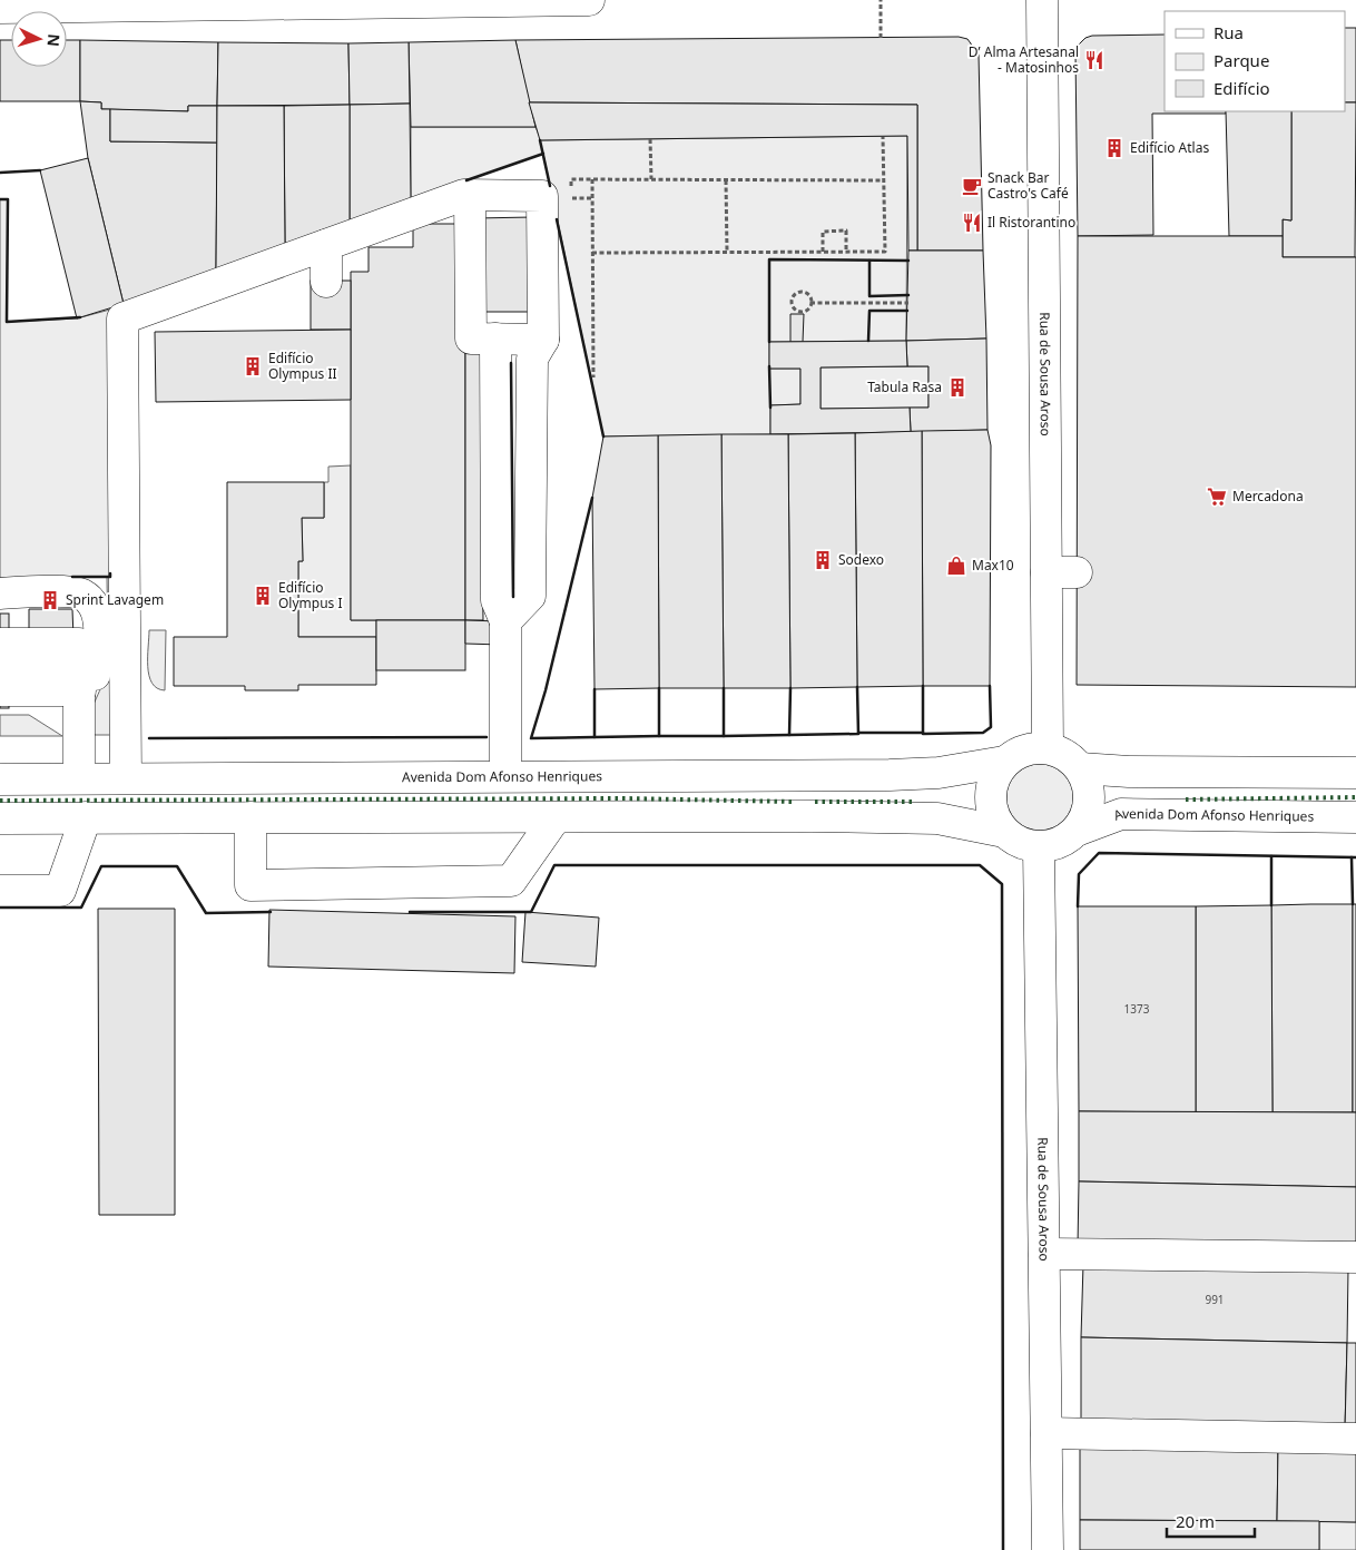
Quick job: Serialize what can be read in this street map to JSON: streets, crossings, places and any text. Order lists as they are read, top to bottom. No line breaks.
{"streets":{"main road":["Rua de Sousa Aroso","Avenida Dom Afonso Henriques"]},"crossings":[["Rua de Sousa Aroso","Avenida Dom Afonso Henriques"]],"places":{"restaurant":["D’ Alma Artesanal - Matosinhos","Il Ristorantino"],"building":["Edifício Atlas","Edifício Olympus II","Tabula Rasa","Sodexo","Edifício Olympus I","Sprint Lavagem"],"cafe":["Snack Bar Castro's Café"],"supermarket":["Mercadona"],"shop":["Max10"]},"house_numbers":["1373","991"],"legend":["Rua","Parque","Edifício"],"scale_bar":"20 m","north":"right"}
